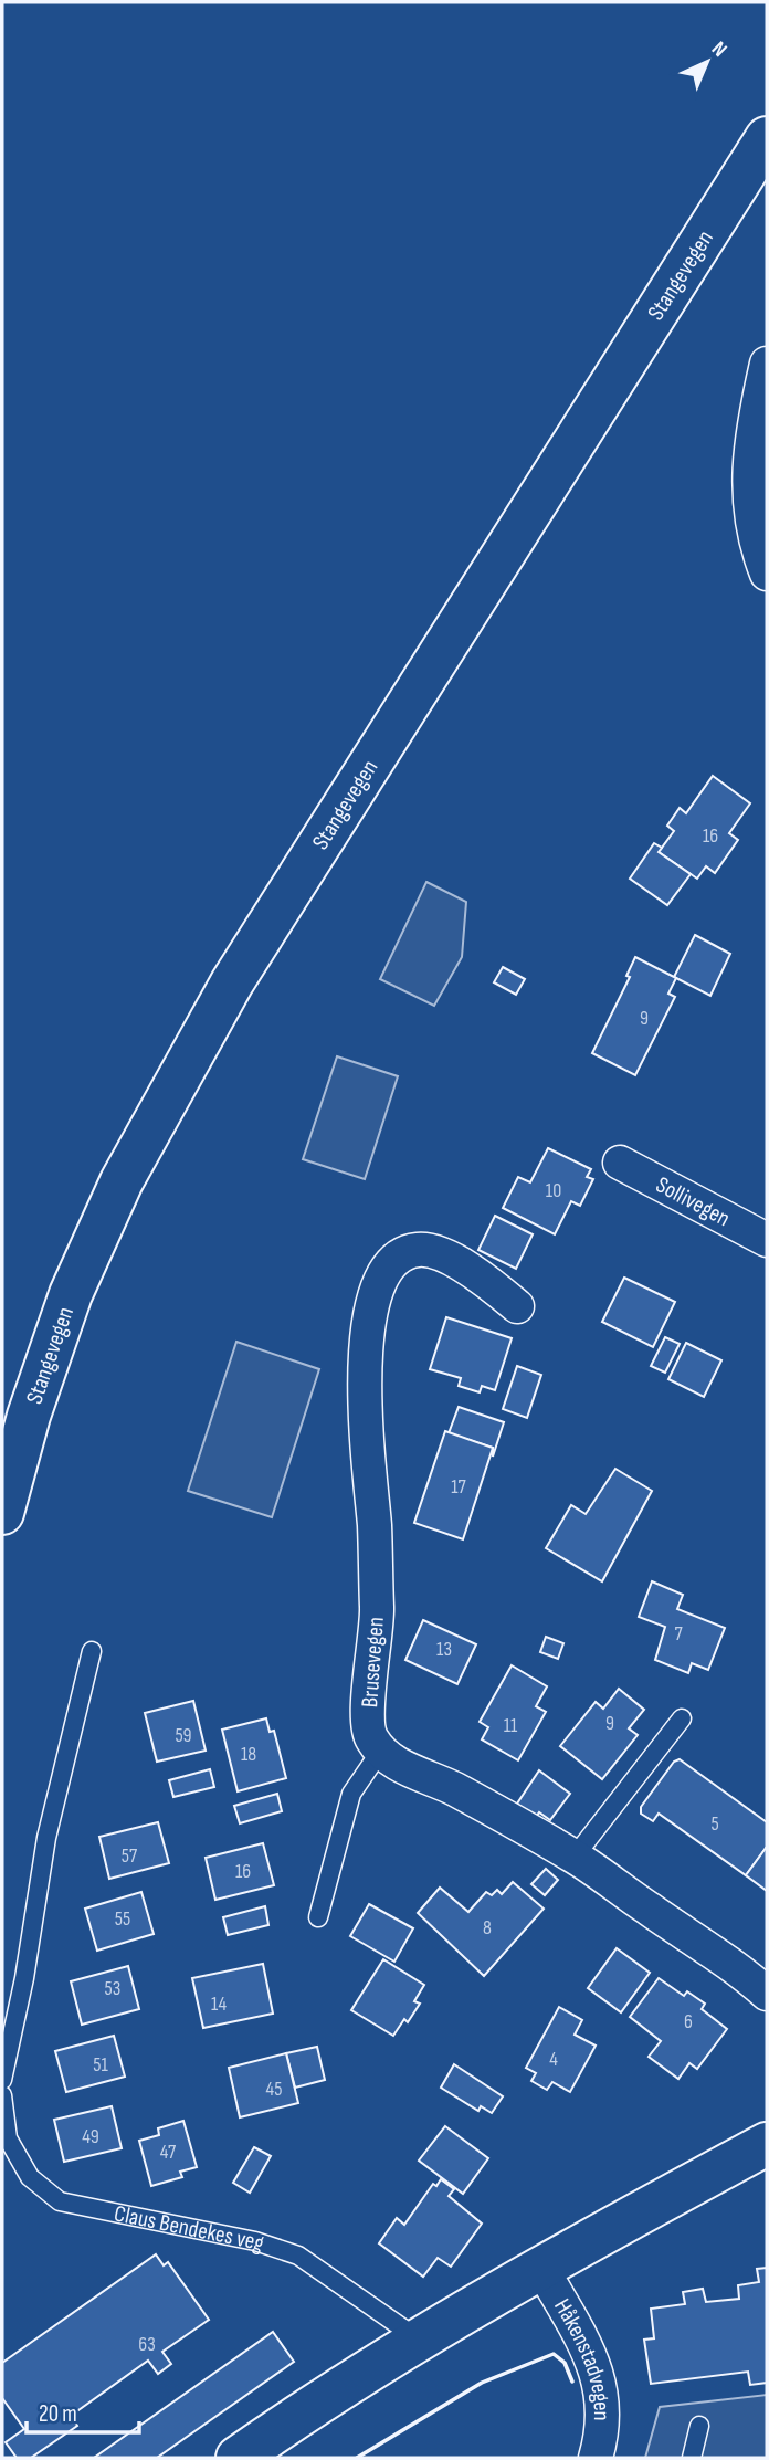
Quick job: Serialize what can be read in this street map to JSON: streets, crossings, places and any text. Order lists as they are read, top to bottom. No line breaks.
{"streets":{"main road":["Stangevegen"],"street":["Sollivegen","Brusevegen","Håkenstadvegen"],"lane":["Claus Bendekes veg"]},"house_numbers":["16","9","10","17","7","13","9","11","59","18","5","57","16","55","8","53","14","6","4","51","45","49","47","63"],"scale_bar":"20 m","north":"top right"}
